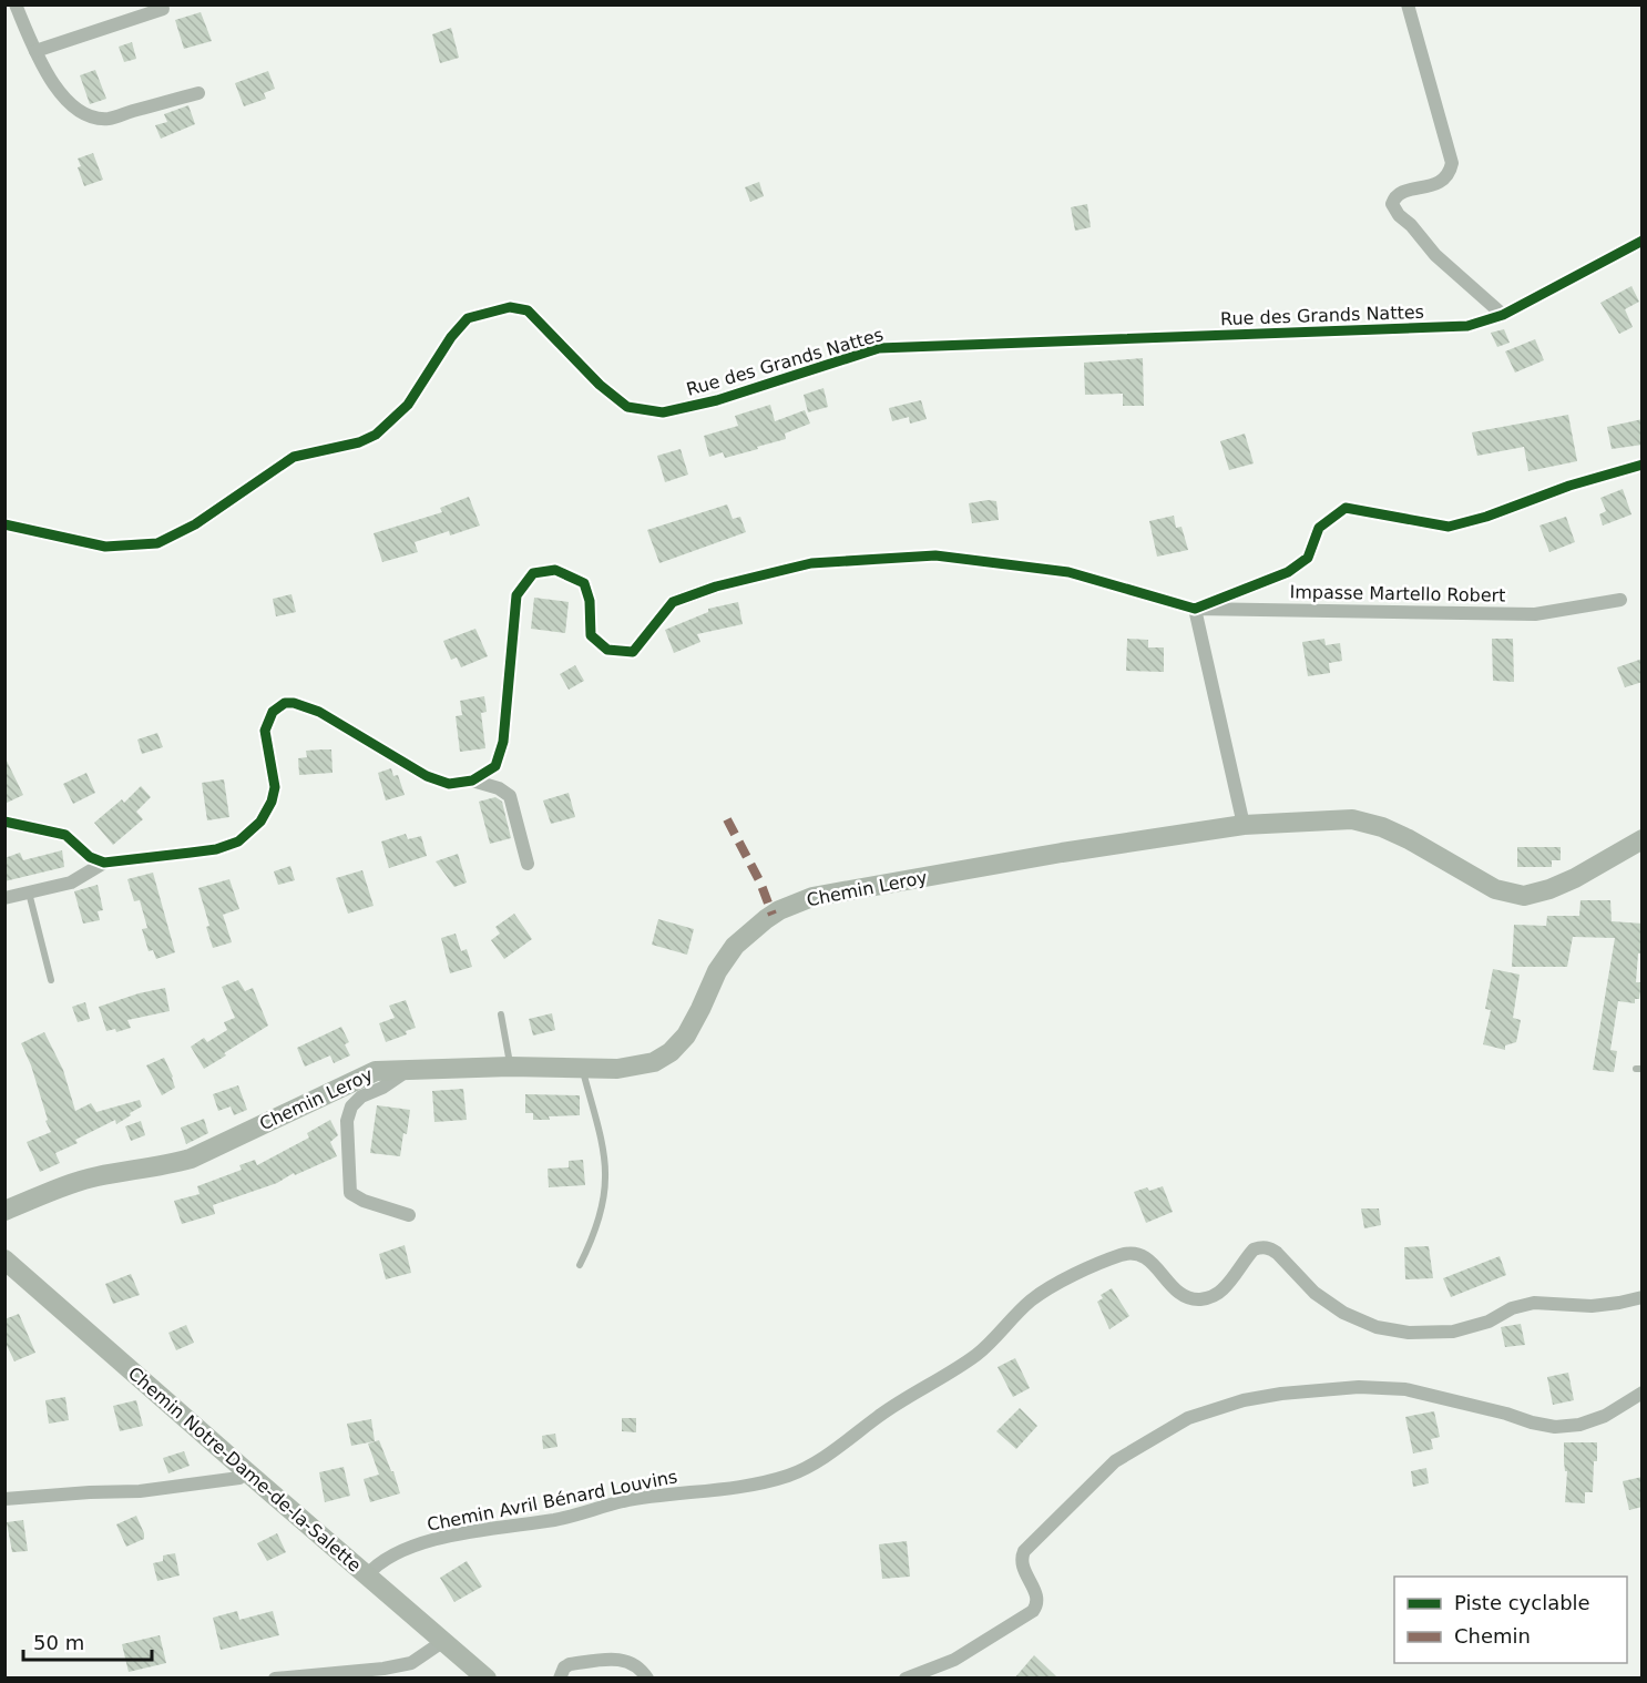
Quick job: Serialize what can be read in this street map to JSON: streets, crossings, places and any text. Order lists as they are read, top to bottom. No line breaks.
{"streets":{"street":["Rue des Grands Nattes","Impasse Martello Robert","Chemin Leroy","Chemin Notre-Dame-de-la-Salette","Chemin Avril Bénard Louvins"]},"crossings":[["Chemin Notre-Dame-de-la-Salette","Chemin Avril Bénard Louvins"]],"legend":["Piste cyclable","Chemin"],"scale_bar":"50 m"}
